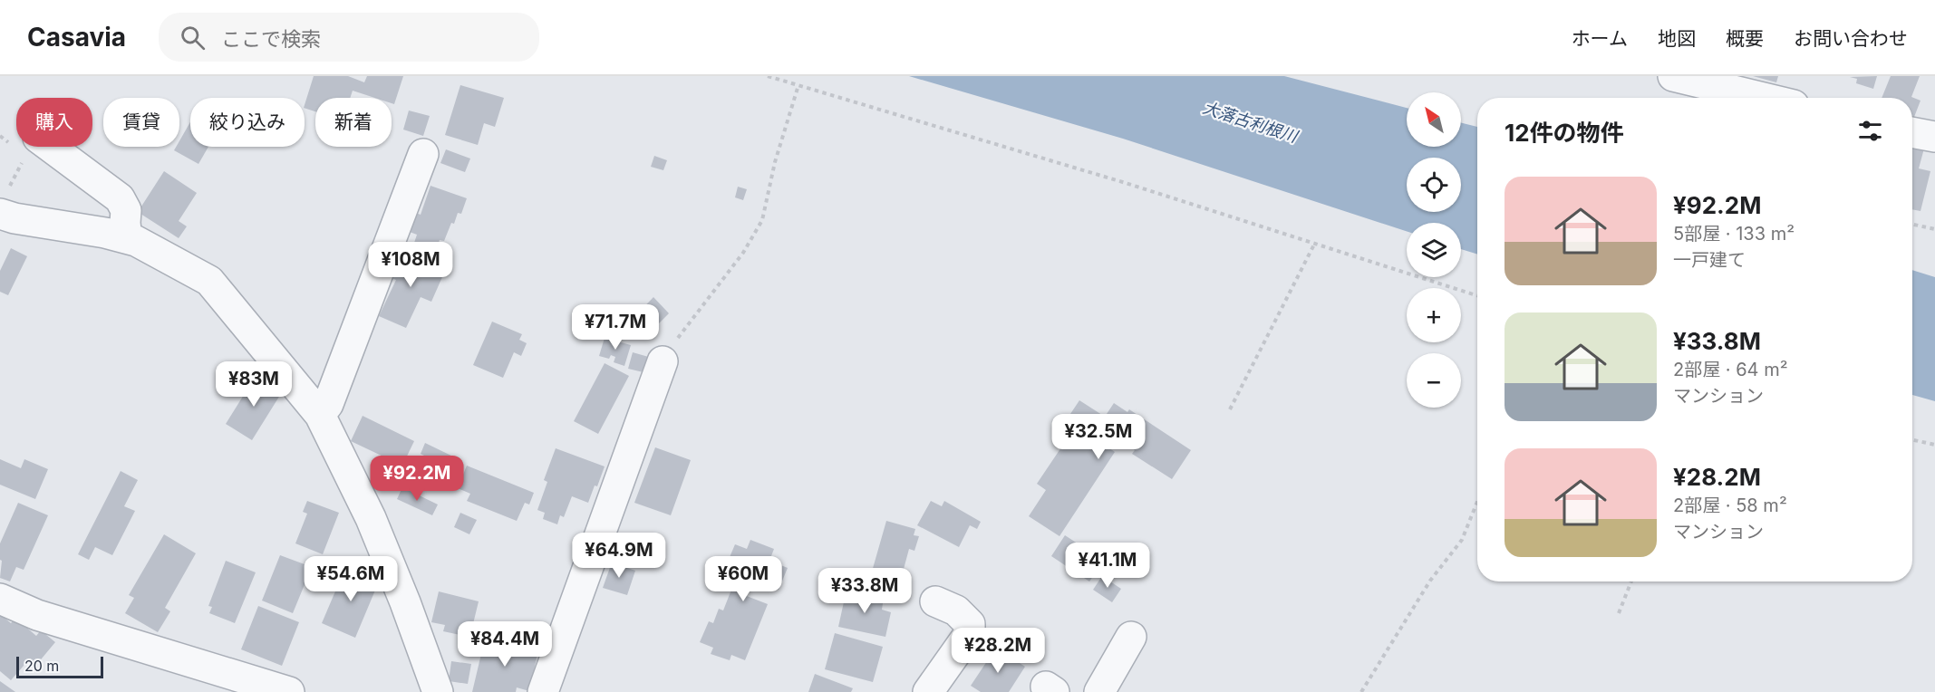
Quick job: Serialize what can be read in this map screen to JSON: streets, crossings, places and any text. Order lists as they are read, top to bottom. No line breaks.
{"water":["大落古利根川"],"scale_bar":"20 m","north":"top left","page":{"header":"Casavia","search":"ここで検索","nav":["ホーム","地図","概要","お問い合わせ"],"map_buttons":["+","−"],"chip":["購入","賃貸","絞り込み","新着"],"heading":"12件の物件","list":[{"name":"¥92.2M","note":"5部屋 · 133 m² · 一戸建て"},{"name":"¥33.8M","note":"2部屋 · 64 m² · マンション"},{"name":"¥28.2M","note":"2部屋 · 58 m² · マンション"}],"price":["¥108M","¥71.7M","¥83M","¥32.5M","¥92.2M","¥64.9M","¥41.1M","¥54.6M","¥60M","¥33.8M","¥84.4M","¥28.2M"],"scale":"20 m"}}
